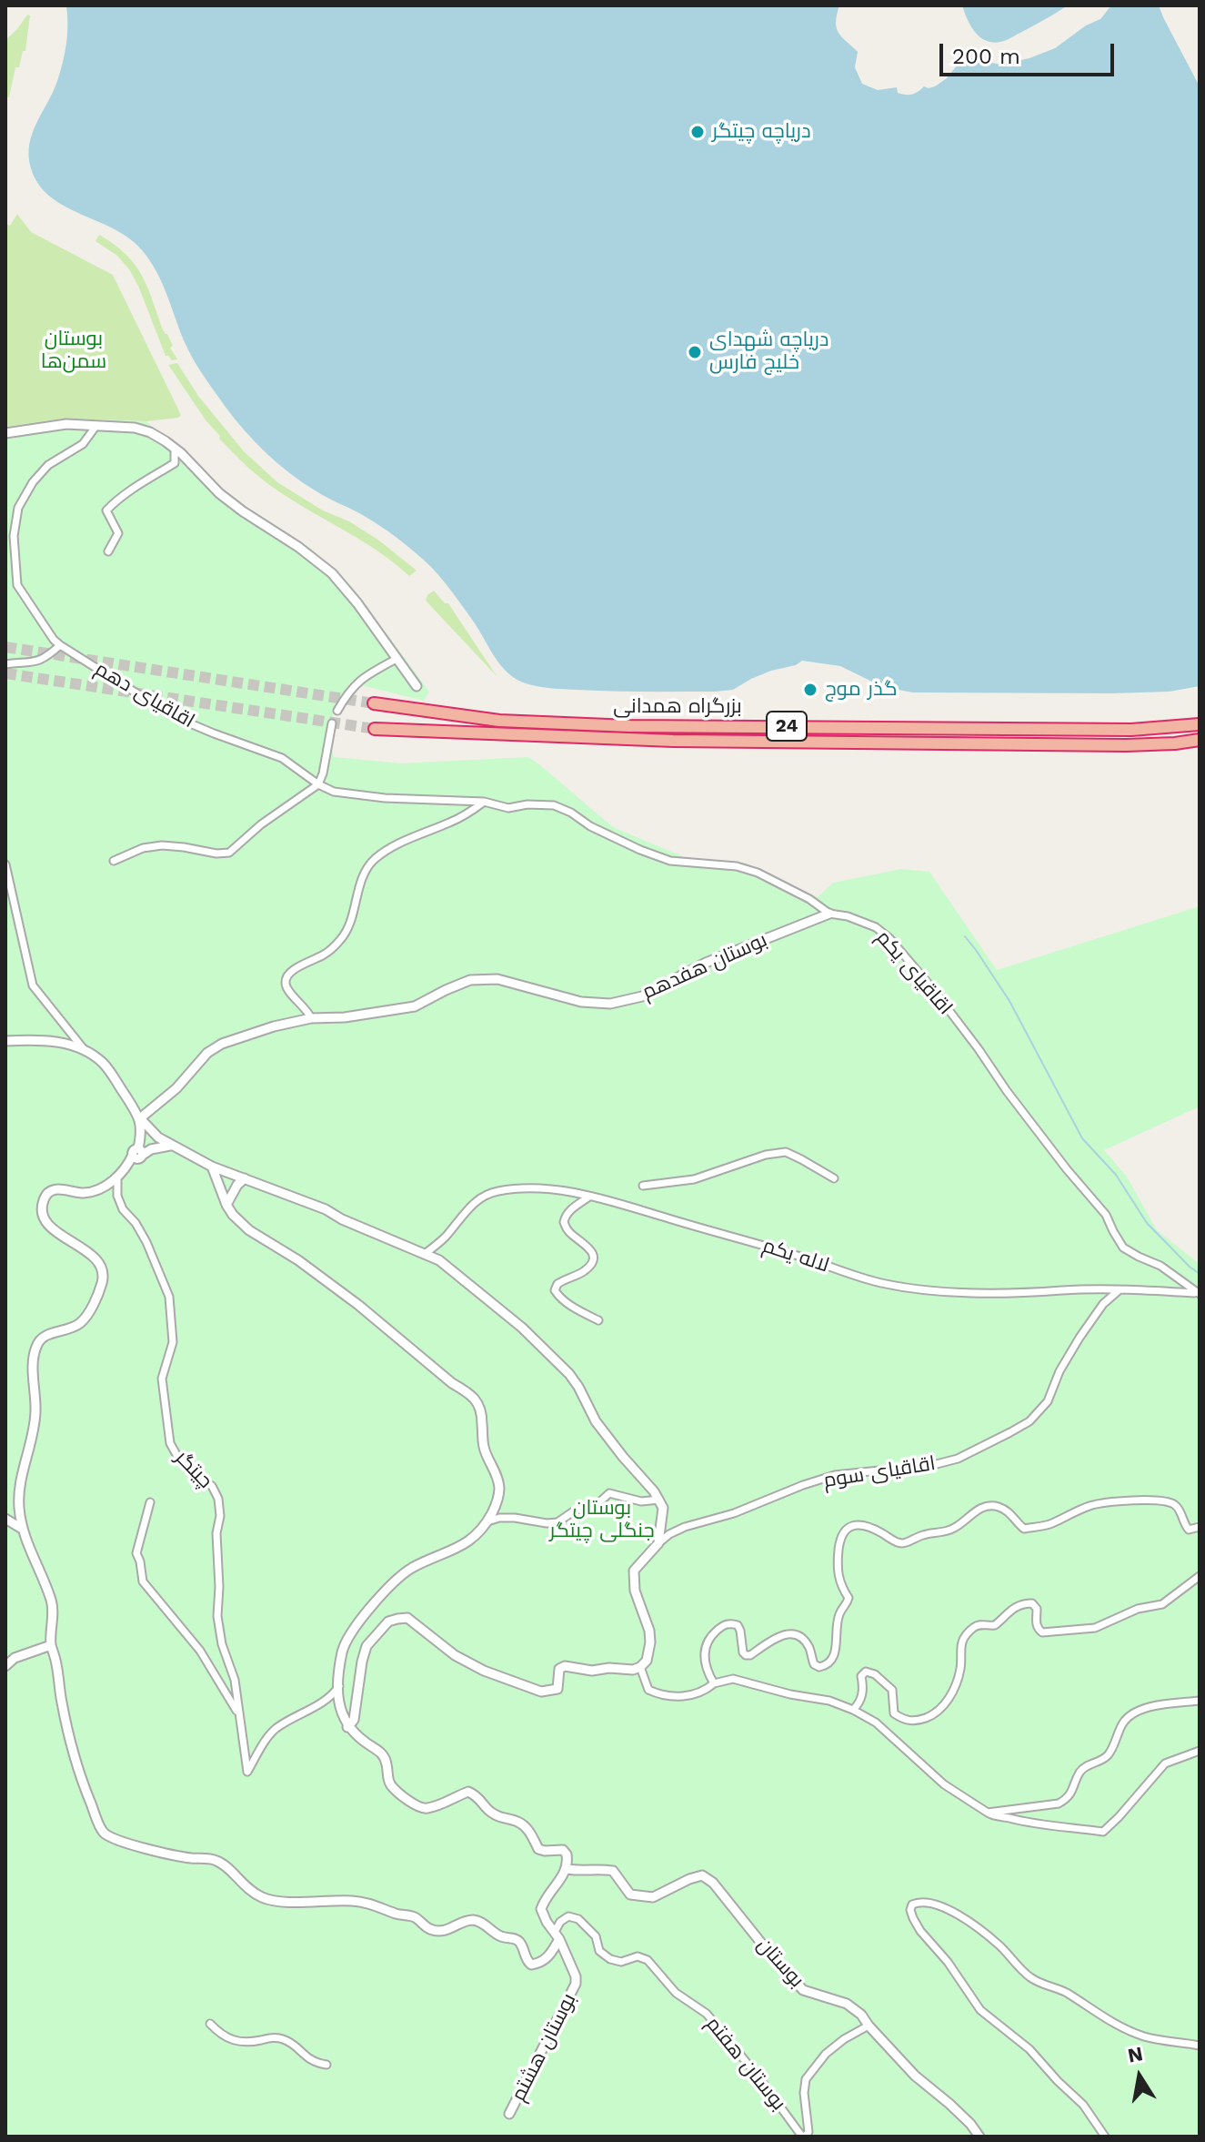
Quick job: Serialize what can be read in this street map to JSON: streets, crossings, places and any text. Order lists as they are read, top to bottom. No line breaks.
{"streets":{"highway":["بزرگراه همدانی","24"],"street":["اقاقیای دهم","بوستان هفدهم","اقاقیای یکم","لاله یکم","چیتگر","اقاقیای سوم","بوستان","بوستان هشتم","بوستان هفتم"]},"crossings":[["اقاقیای دهم","اقاقیای یکم"],["بوستان هفدهم","اقاقیای یکم"],["اقاقیای یکم","لاله یکم"],["لاله یکم","اقاقیای سوم"],["بوستان","بوستان هشتم"],["بوستان هشتم","بوستان هفتم"]],"parks":["بوستان سمن‌ها","بوستان جنگلی چیتگر"],"places":["دریاچه چیتگر","دریاچه شهدای خلیج فارس","گذر موج"],"scale_bar":"200 m","north":"top"}
